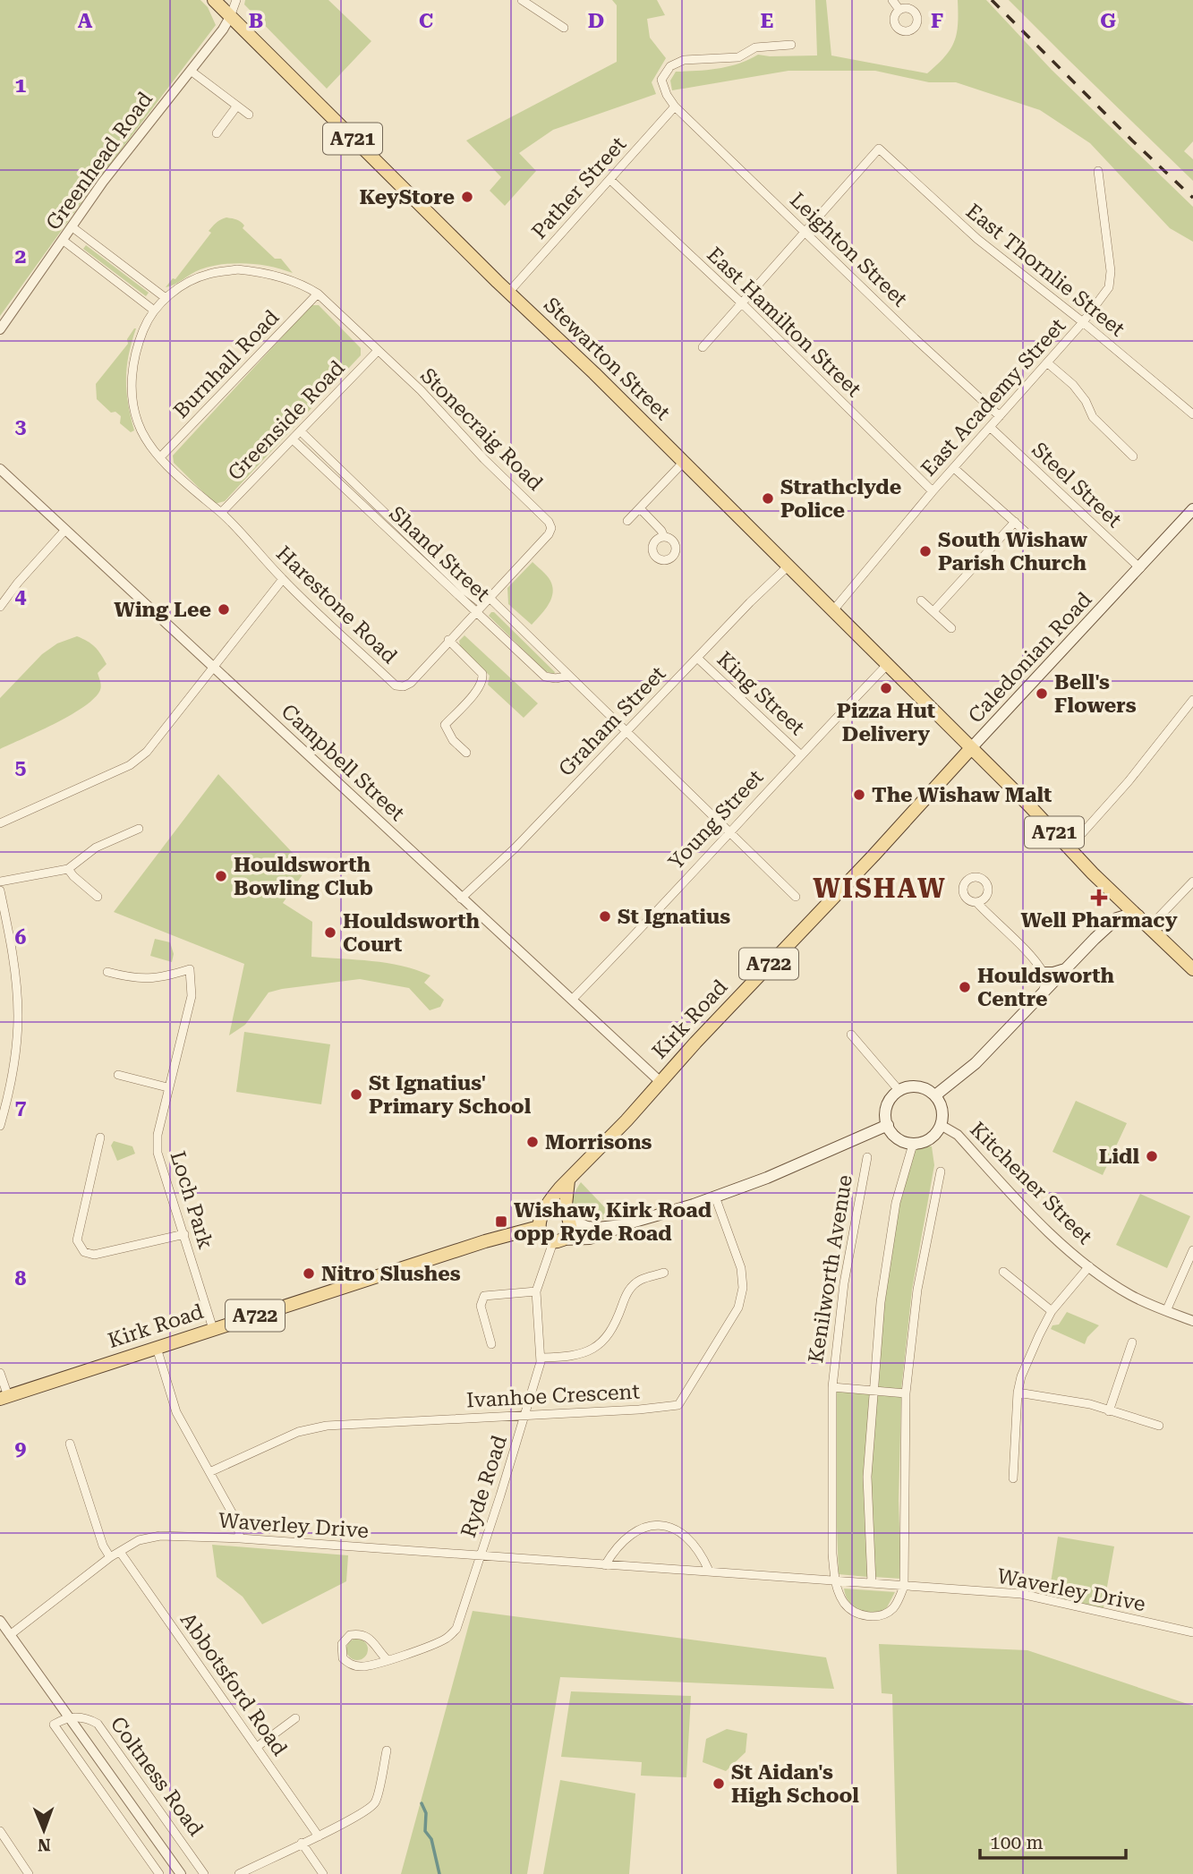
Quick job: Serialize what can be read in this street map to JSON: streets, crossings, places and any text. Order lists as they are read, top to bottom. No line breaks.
{"streets":{"main road":["A721","Stewarton Street","Caledonian Road","A722","Kirk Road"],"street":["Greenhead Road","Pather Street","Leighton Street","East Thornlie Street","East Hamilton Street","Burnhall Road","East Academy Street","Greenside Road","Stonecraig Road","Steel Street","Shand Street","Harestone Road","King Street","Graham Street","Campbell Street","Young Street","Kitchener Street","Loch Park","Kenilworth Avenue","Ivanhoe Crescent","Ryde Road","Waverley Drive","Abbotsford Road","Coltness Road"]},"crossings":[["A721","Stewarton Street"],["A721","Caledonian Road"],["A721","Kirk Road"],["Greenhead Road","Stewarton Street"],["Pather Street","Leighton Street"],["Pather Street","East Hamilton Street"],["Pather Street","Stewarton Street"],["Leighton Street","East Thornlie Street"],["Leighton Street","East Academy Street"],["East Thornlie Street","East Academy Street"],["East Hamilton Street","East Academy Street"],["Stewarton Street","East Academy Street"],["Stewarton Street","Caledonian Road"],["Stewarton Street","Graham Street"],["Stewarton Street","Young Street"],["Stewarton Street","Kirk Road"],["Burnhall Road","Stonecraig Road"],["Burnhall Road","Harestone Road"],["East Academy Street","Steel Street"],["Greenside Road","Stonecraig Road"],["Greenside Road","Shand Street"],["Greenside Road","Harestone Road"],["Stonecraig Road","Shand Street"],["Stonecraig Road","Harestone Road"],["Steel Street","Caledonian Road"],["Shand Street","Harestone Road"],["Shand Street","Graham Street"],["Shand Street","Young Street"],["Caledonian Road","Kirk Road"],["King Street","Graham Street"],["King Street","Young Street"],["Graham Street","Campbell Street"],["Campbell Street","Young Street"],["Campbell Street","Kirk Road"],["Kirk Road","Loch Park"],["Kirk Road","Ryde Road"],["Kenilworth Avenue","Waverley Drive"],["Ivanhoe Crescent","Ryde Road"],["Ryde Road","Waverley Drive"],["Waverley Drive","Abbotsford Road"],["Waverley Drive","Coltness Road"]],"districts":["WISHAW"],"places":{"other":["KeyStore","Strathclyde Police","South Wishaw Parish Church","Wing Lee","Pizza Hut Delivery","Bell's Flowers","The Wishaw Malt","Houldsworth Bowling Club","St Ignatius","Houldsworth Court","Houldsworth Centre","St Ignatius' Primary School","Morrisons","Lidl","Nitro Slushes","St Aidan's High School"],"health":["Well Pharmacy"],"transit":["Wishaw, Kirk Road opp Ryde Road"]},"scale_bar":"100 m","north":"bottom","grid":{"columns":["A","B","C","D","E","F","G"],"rows":["1","2","3","4","5","6","7","8","9"]}}
